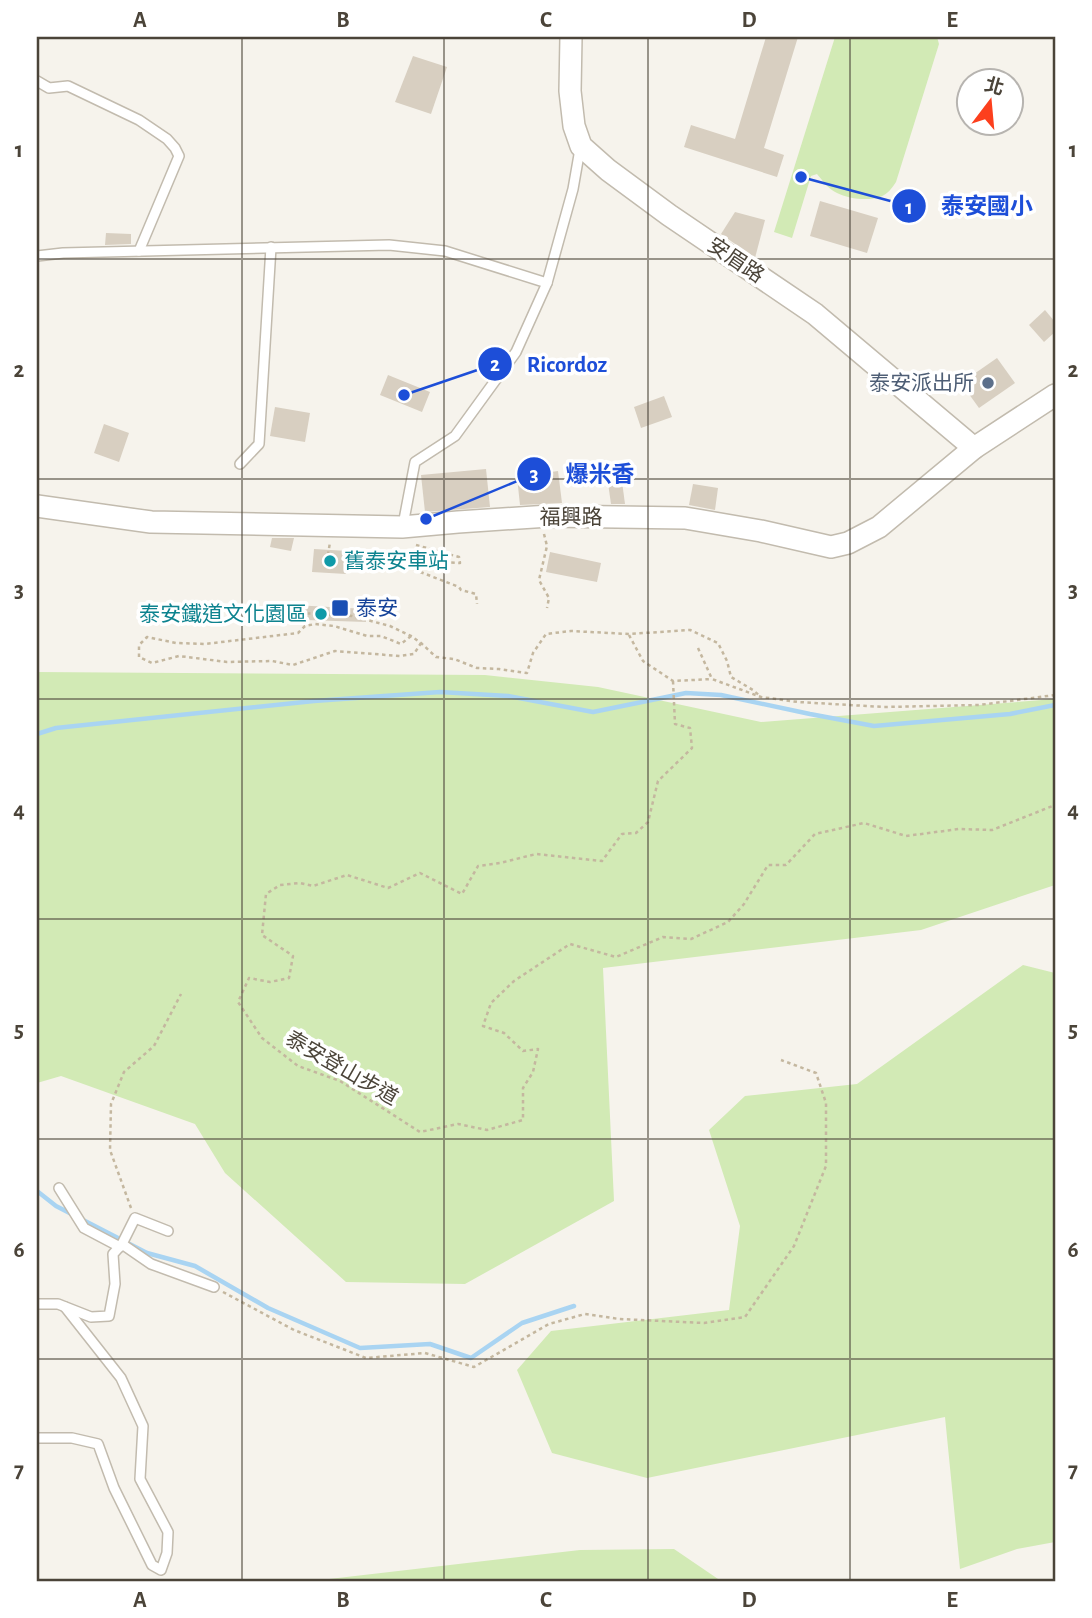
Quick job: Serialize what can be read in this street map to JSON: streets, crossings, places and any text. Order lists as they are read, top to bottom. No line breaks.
{"streets":{"street":["安眉路","福興路"],"path":["泰安登山步道"]},"crossings":[["安眉路","福興路"]],"places":{"other":["泰安國小","泰安派出所","Ricordoz","爆米香","舊泰安車站","泰安鐵道文化園區"],"transit":["泰安"]},"north":"top","grid":{"columns":["A","B","C","D","E"],"rows":["1","2","3","4","5","6","7"]}}
